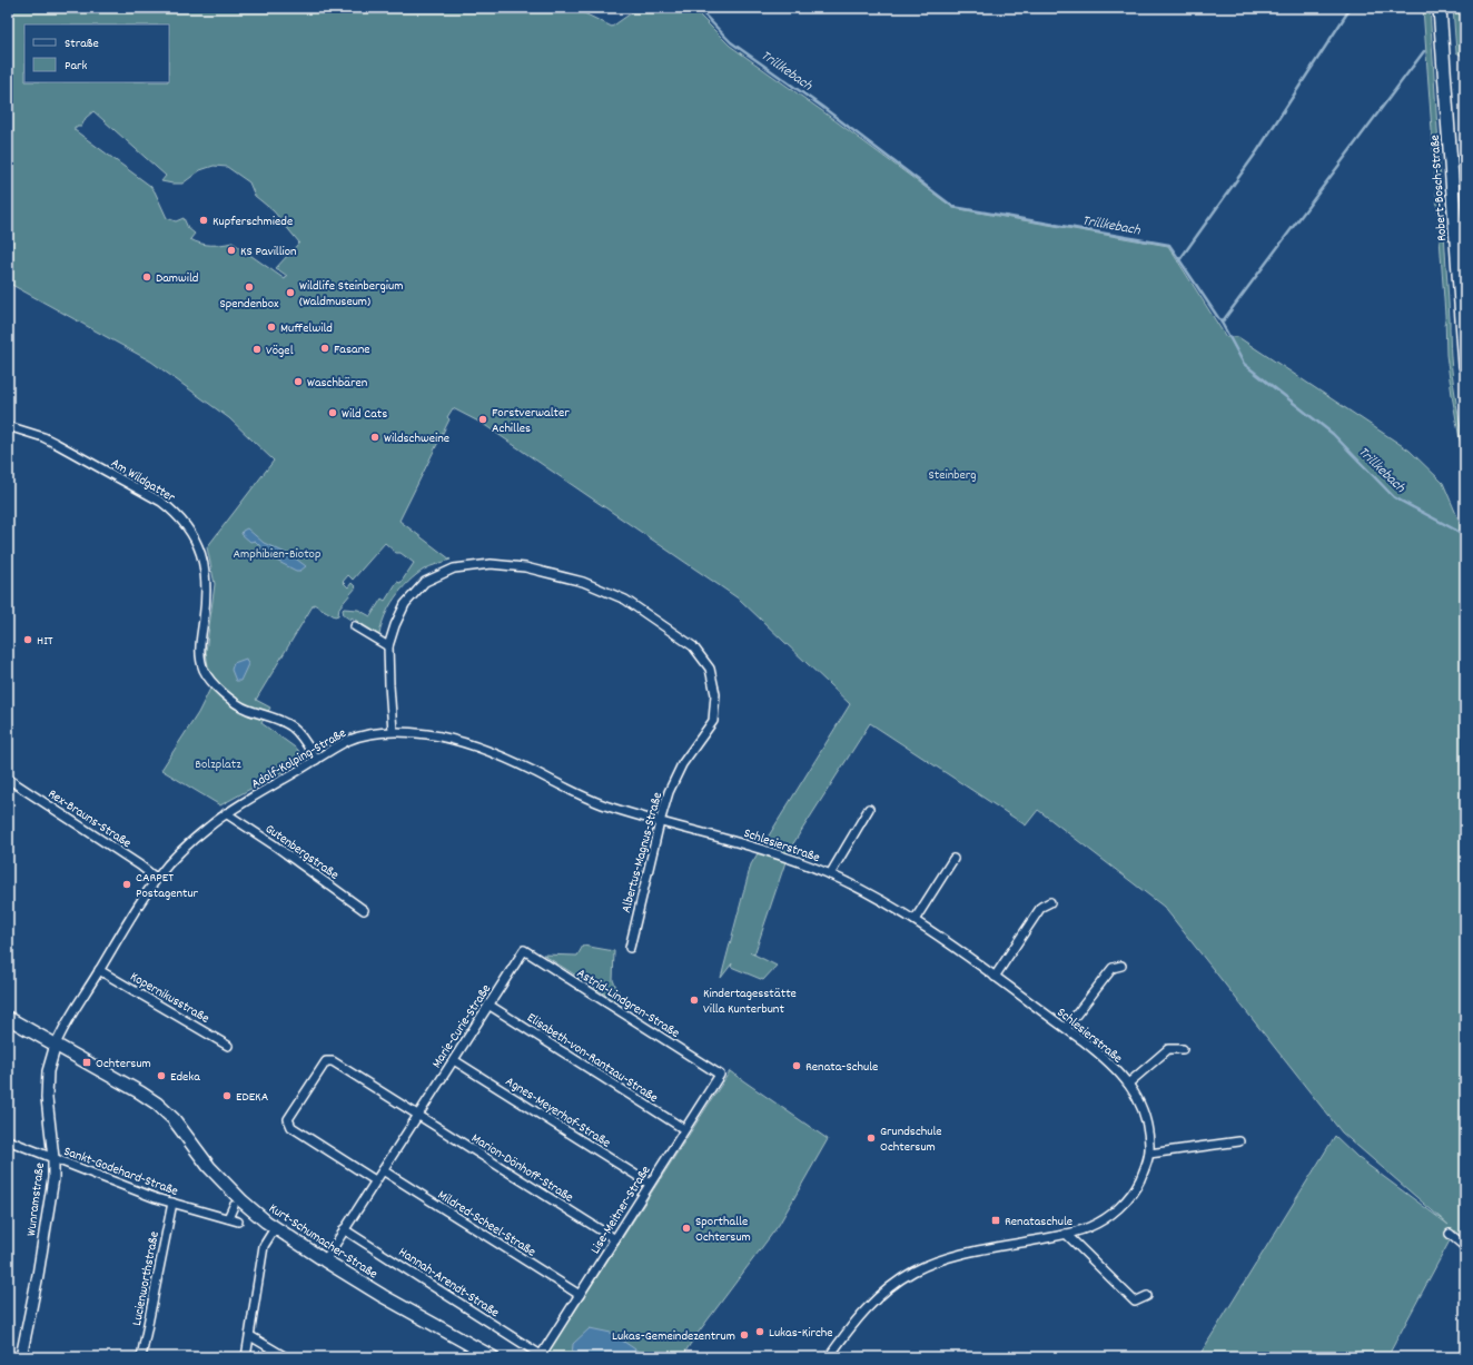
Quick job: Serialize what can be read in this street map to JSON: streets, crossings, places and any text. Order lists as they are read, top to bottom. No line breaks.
{"streets":{"main road":["Robert-Bosch-Straße","Kurt-Schumacher-Straße"],"street":["Am Wildgatter","Adolf-Kolping-Straße","Rex-Brauns-Straße","Schlesierstraße","Gutenbergstraße","Albertus-Magnus-Straße","Kopernikusstraße","Astrid-Lindgren-Straße","Marie-Curie-Straße","Elisabeth-von-Rantzau-Straße","Agnes-Meyerhof-Straße","Marion-Dönhoff-Straße","Sankt-Godehard-Straße","Wunramstraße","Lise-Meitner-Straße","Mildred-Scheel-Straße","Lucienworthstraße","Hannah-Arendt-Straße"]},"crossings":[["Am Wildgatter","Adolf-Kolping-Straße"],["Adolf-Kolping-Straße","Rex-Brauns-Straße"],["Adolf-Kolping-Straße","Schlesierstraße"],["Adolf-Kolping-Straße","Gutenbergstraße"],["Adolf-Kolping-Straße","Albertus-Magnus-Straße"],["Adolf-Kolping-Straße","Kopernikusstraße"],["Adolf-Kolping-Straße","Wunramstraße"],["Adolf-Kolping-Straße","Kurt-Schumacher-Straße"],["Schlesierstraße","Albertus-Magnus-Straße"],["Astrid-Lindgren-Straße","Marie-Curie-Straße"],["Astrid-Lindgren-Straße","Lise-Meitner-Straße"],["Marie-Curie-Straße","Elisabeth-von-Rantzau-Straße"],["Marie-Curie-Straße","Agnes-Meyerhof-Straße"],["Marie-Curie-Straße","Marion-Dönhoff-Straße"],["Marie-Curie-Straße","Mildred-Scheel-Straße"],["Marie-Curie-Straße","Kurt-Schumacher-Straße"],["Marie-Curie-Straße","Hannah-Arendt-Straße"],["Elisabeth-von-Rantzau-Straße","Lise-Meitner-Straße"],["Agnes-Meyerhof-Straße","Lise-Meitner-Straße"],["Marion-Dönhoff-Straße","Lise-Meitner-Straße"],["Sankt-Godehard-Straße","Wunramstraße"],["Sankt-Godehard-Straße","Lucienworthstraße"],["Wunramstraße","Kurt-Schumacher-Straße"],["Lise-Meitner-Straße","Mildred-Scheel-Straße"],["Lise-Meitner-Straße","Hannah-Arendt-Straße"]],"water":["Trillkebach"],"parks":["Steinberg","Amphibien-Biotop","Bolzplatz"],"places":{"other":["Kupferschmiede","KS Pavillion","Damwild","Spendenbox","Wildlife Steinbergium (Waldmuseum)","Muffelwild","Fasane","Vögel","Waschbären","Wild Cats","Forstverwalter Achilles","Wildschweine","HIT","CARPET Postagentur","Kindertagesstätte Villa Kunterbunt","Renata-Schule","Edeka","EDEKA","Grundschule Ochtersum","Sporthalle Ochtersum","Lukas-Kirche","Lukas-Gemeindezentrum"],"transit":["Ochtersum","Renataschule"]},"legend":["Straße","Park"]}
